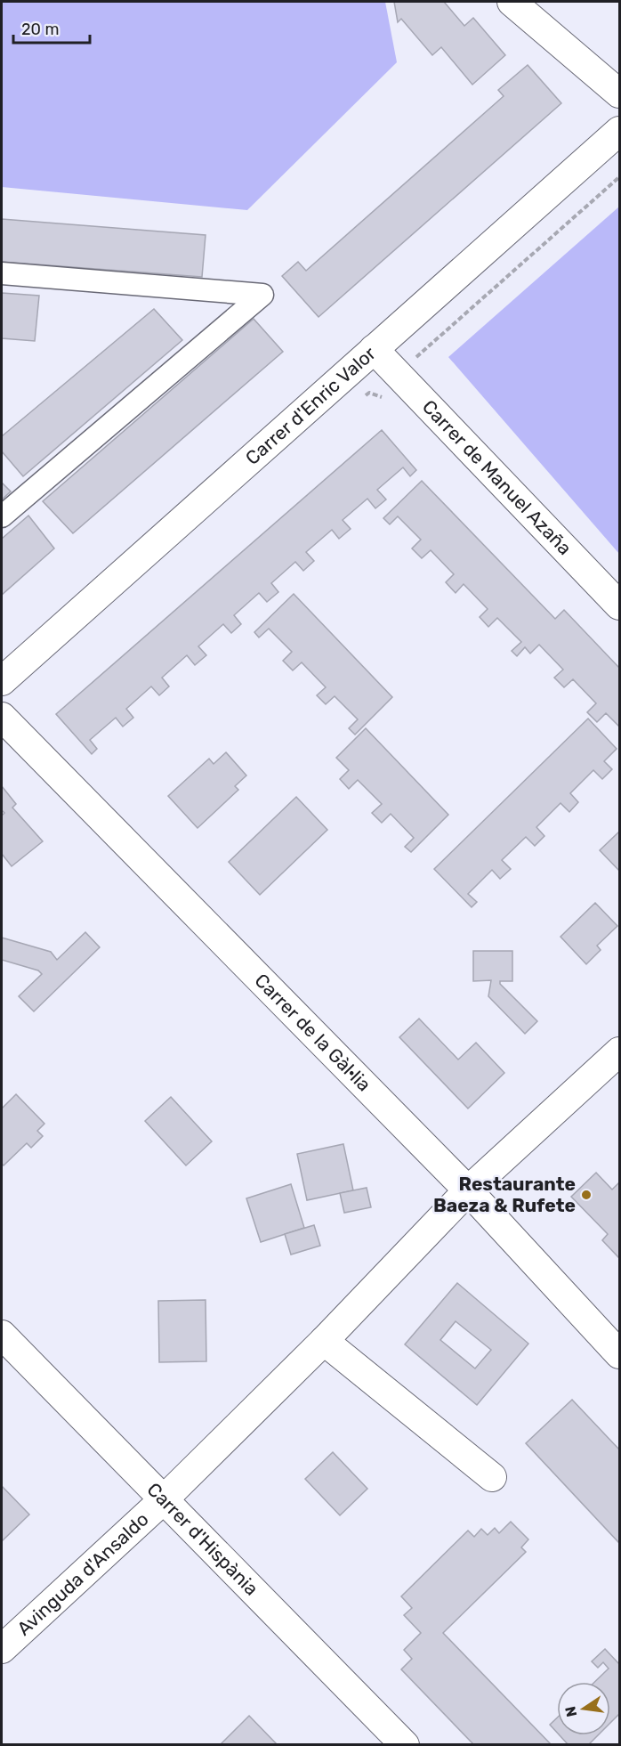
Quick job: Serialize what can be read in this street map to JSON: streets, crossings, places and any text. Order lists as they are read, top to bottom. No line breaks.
{"streets":{"street":["Carrer d'Enric Valor","Carrer de Manuel Azaña","Carrer de la Gàl·lia","Carrer d'Hispània","Avinguda d'Ansaldo"]},"crossings":[["Carrer d'Enric Valor","Carrer de Manuel Azaña"],["Carrer de la Gàl·lia","Avinguda d'Ansaldo"],["Carrer d'Hispània","Avinguda d'Ansaldo"]],"places":["Restaurante Baeza & Rufete"],"scale_bar":"20 m","north":"left"}
